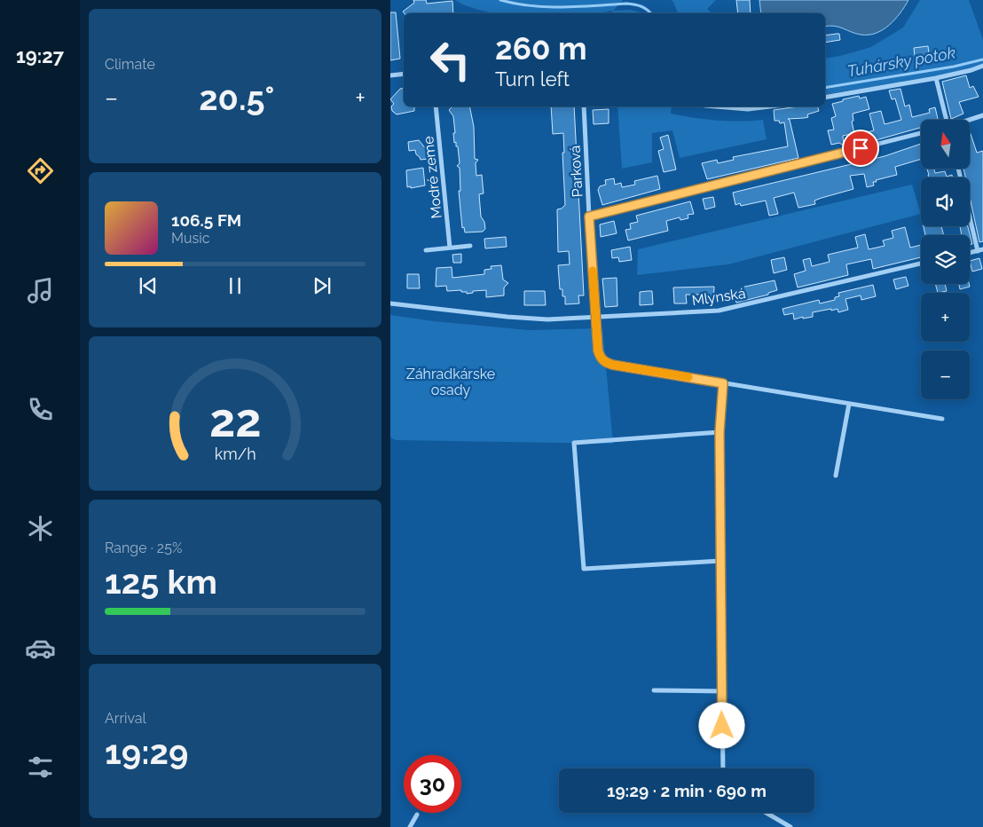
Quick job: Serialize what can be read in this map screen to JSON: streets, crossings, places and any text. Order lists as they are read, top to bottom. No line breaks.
{"streets":{"street":["Parková","Modré zeme","Mlynská"]},"crossings":[["Parková","Mlynská"]],"water":["Tuhársky potok"],"parks":["Záhradkárske osady"],"north":"top","page":{"tabs":"19:27","tile":["Climate",["Range · 25%","125 km"],["Arrival","19:29"]],"turn":["260 m","Turn left"],"heat":["−","20.5°","+"],"map_buttons":["+","−"],"song":["106.5 FM","Music"],"limit":"30","trip":"19:29 · 2 min · 690 m","gauge":["22","km/h"]}}
